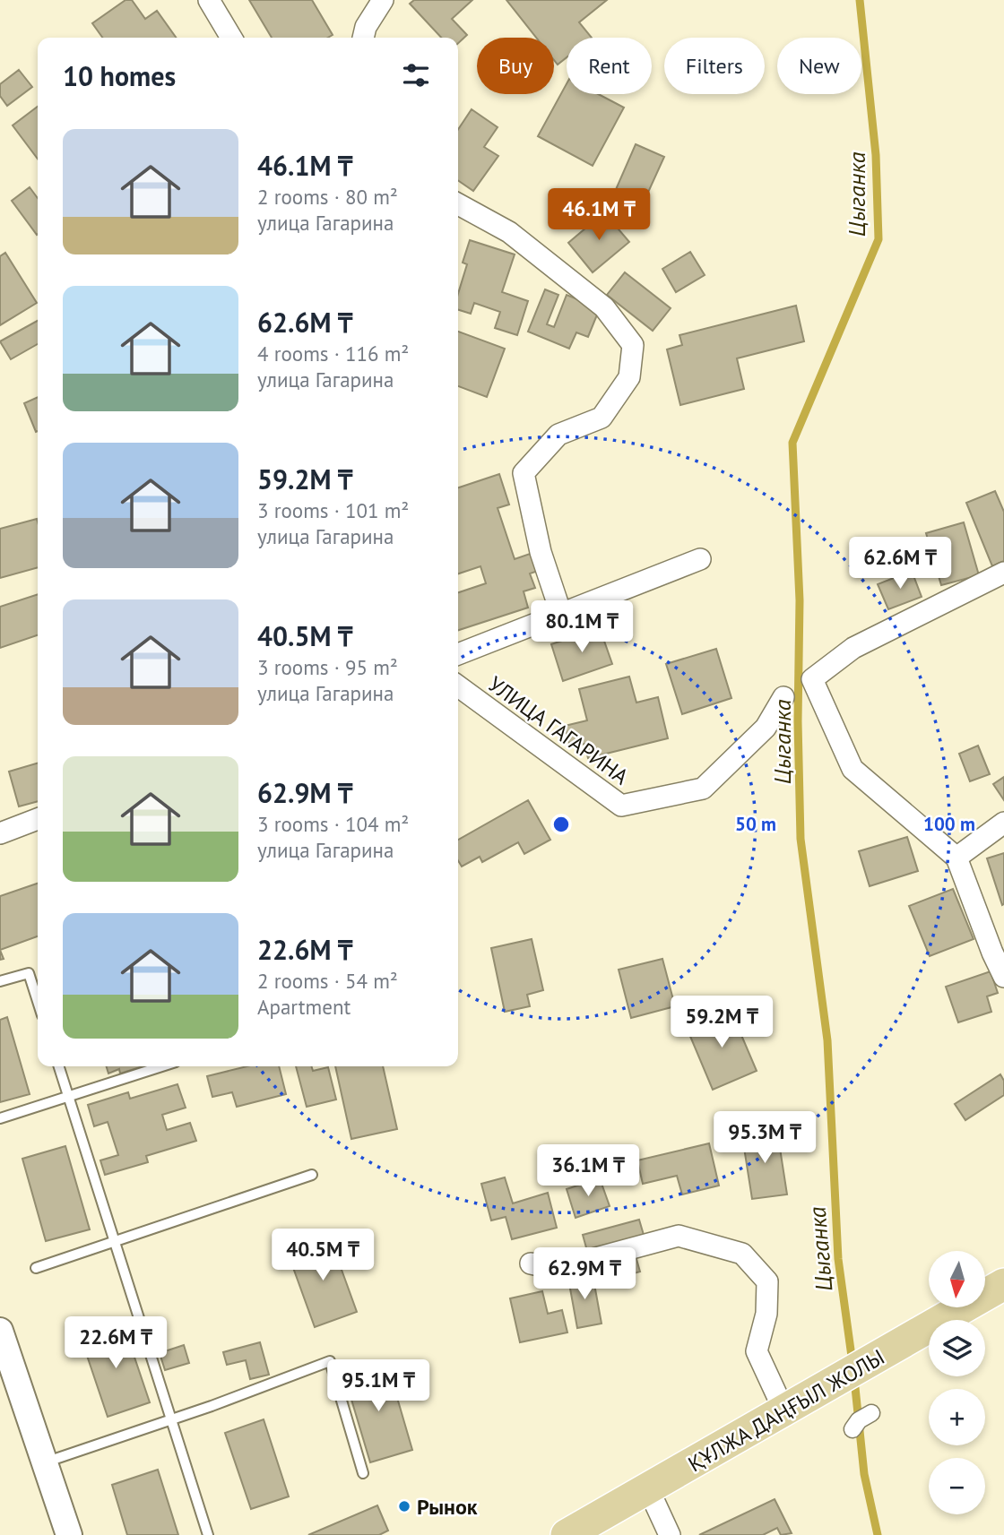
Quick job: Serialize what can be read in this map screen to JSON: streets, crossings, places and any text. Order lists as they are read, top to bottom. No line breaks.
{"streets":{"main road":["ҚҰЛЖА ДАҢҒЫЛ ЖОЛЫ"],"street":["УЛИЦА ГАГАРИНА"]},"water":["Цыганка"],"places":["Рынок"],"north":"bottom","page":{"chip":["Buy","Rent","Filters","New"],"heading":"10 homes","list":[{"name":"46.1M ₸","note":"2 rooms · 80 m² · улица Гагарина"},{"name":"62.6M ₸","note":"4 rooms · 116 m² · улица Гагарина"},{"name":"59.2M ₸","note":"3 rooms · 101 m² · улица Гагарина"},{"name":"40.5M ₸","note":"3 rooms · 95 m² · улица Гагарина"},{"name":"62.9M ₸","note":"3 rooms · 104 m² · улица Гагарина"},{"name":"22.6M ₸","note":"2 rooms · 54 m² · Apartment"}],"price":["46.1M ₸","62.6M ₸","80.1M ₸","59.2M ₸","95.3M ₸","36.1M ₸","40.5M ₸","62.9M ₸","22.6M ₸","95.1M ₸"],"map_buttons":["+","−"]},"rings":["50 m","100 m"]}
